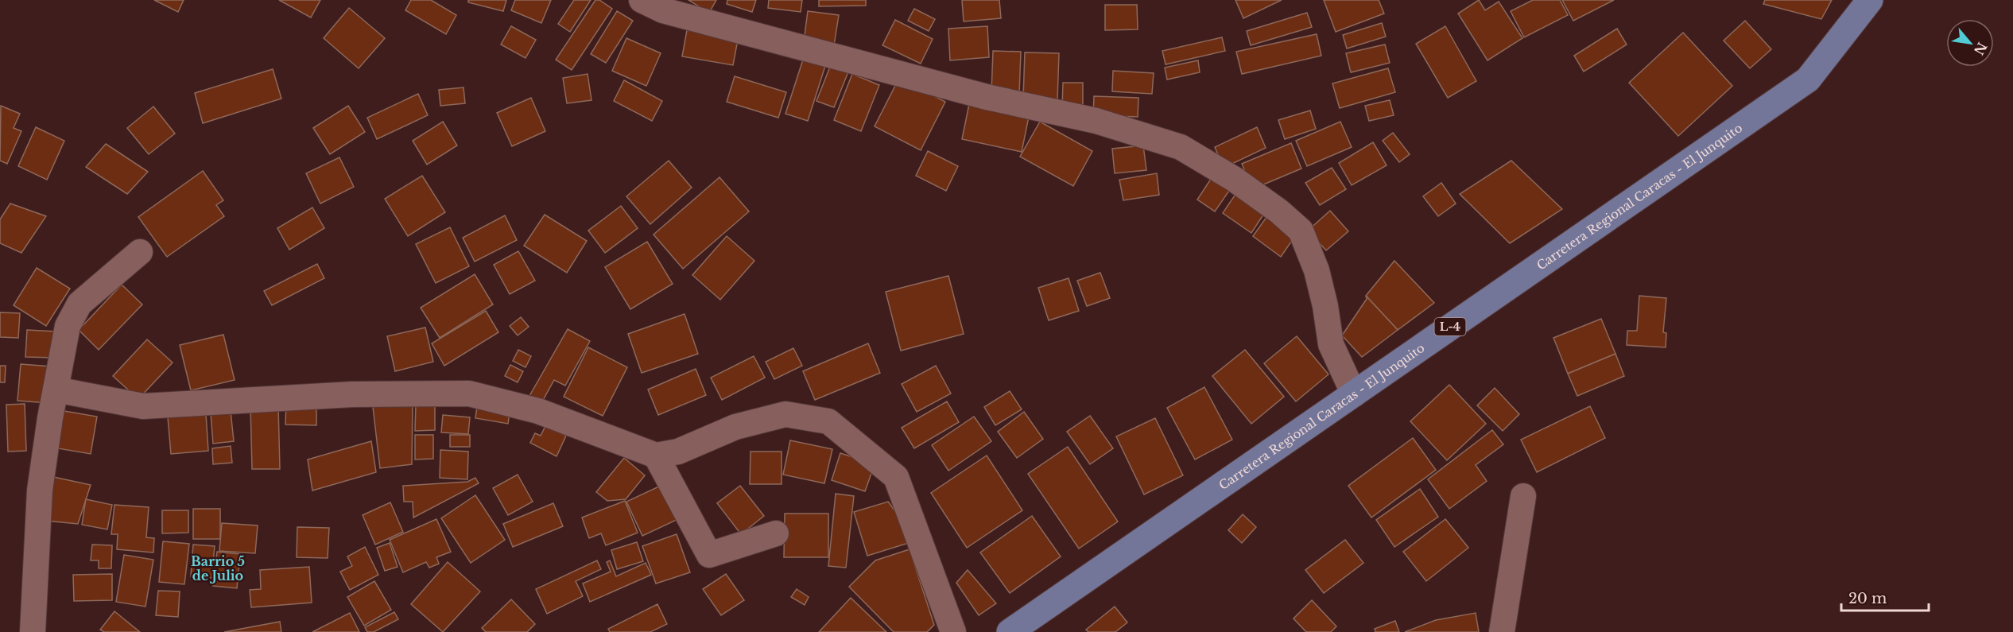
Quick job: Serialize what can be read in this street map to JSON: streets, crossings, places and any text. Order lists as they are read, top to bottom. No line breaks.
{"streets":{"main road":["Carretera Regional Caracas - El Junquito","L-4"]},"districts":["Barrio 5 de Julio"],"scale_bar":"20 m","north":"bottom right"}
